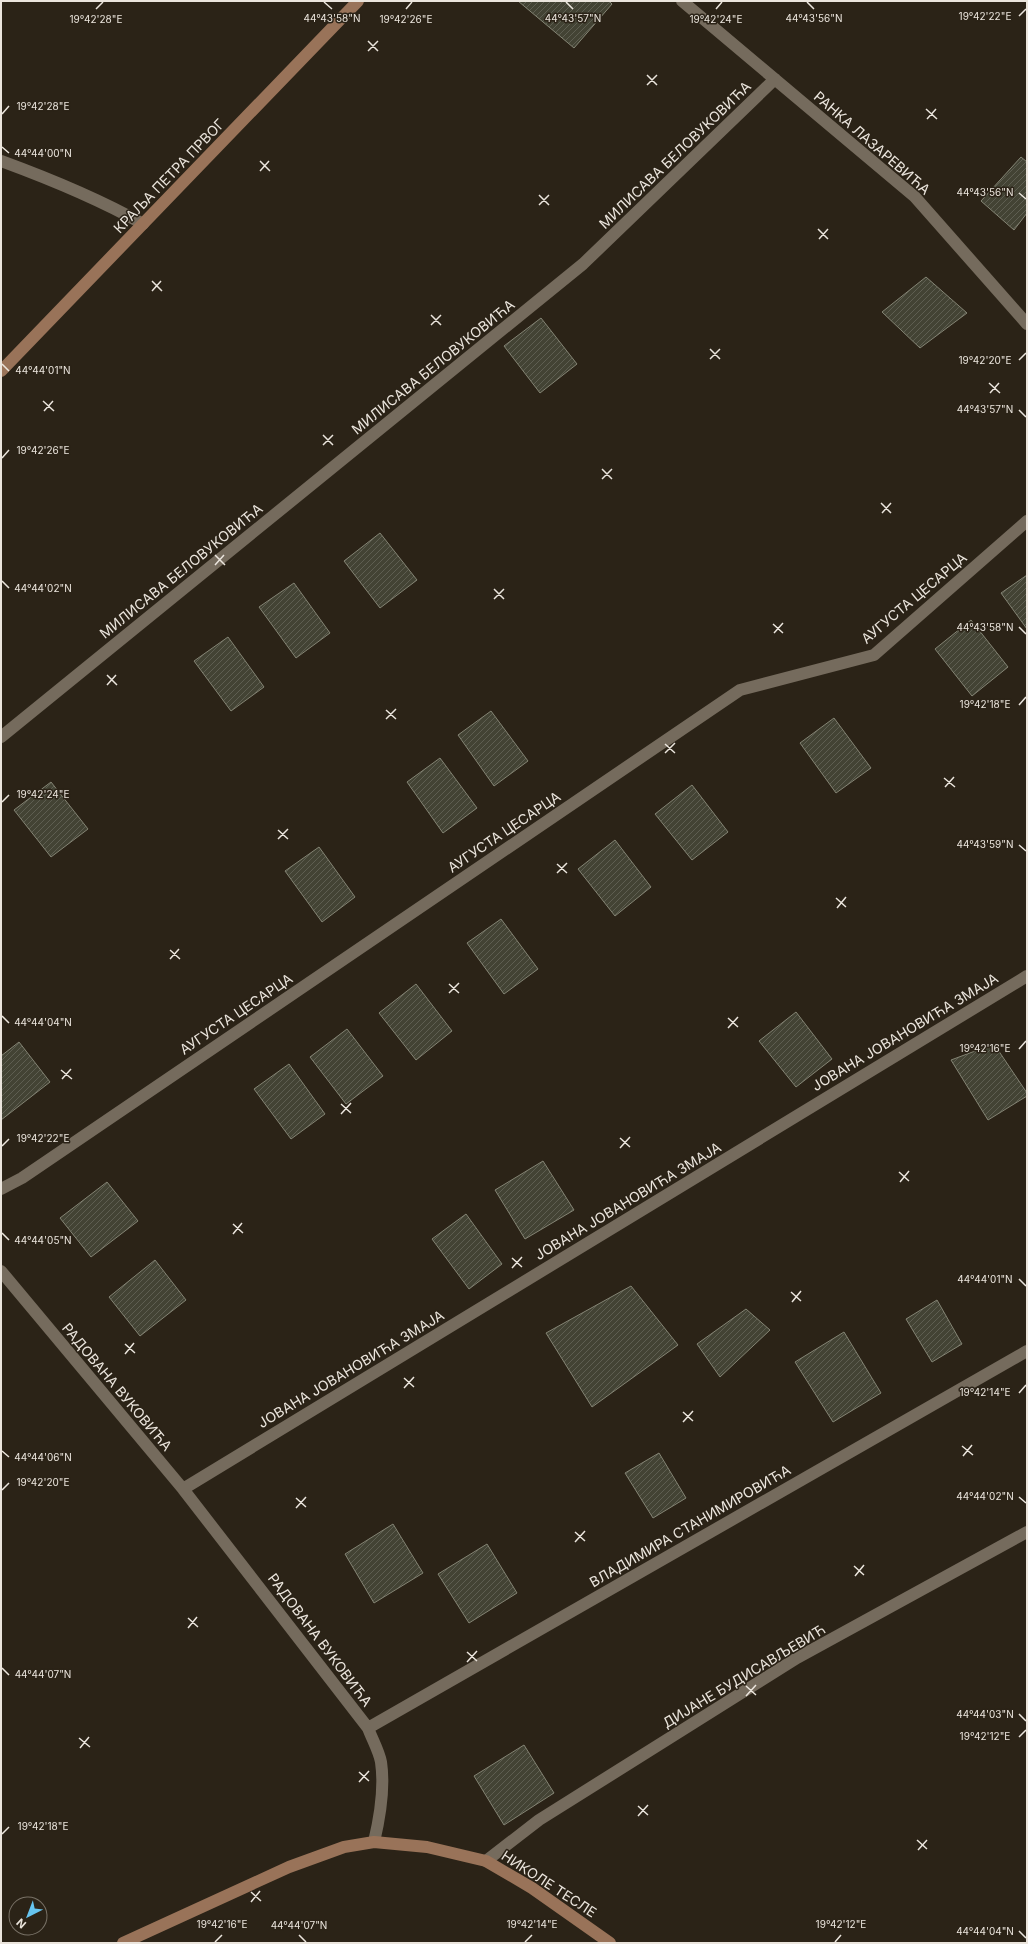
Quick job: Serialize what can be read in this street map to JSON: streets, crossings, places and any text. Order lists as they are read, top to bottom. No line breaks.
{"streets":{"street":["РАНКА ЛАЗАРЕВИЋА","МИЛИСАВА БЕЛОВУКОВИЋА","КРАЉА ПЕТРА ПРВОГ","АУГУСТА ЦЕСАРЦА","ЈОВАНА ЈОВАНОВИЋА ЗМАЈА","РАДОВАНА ВУКОВИЋА","ВЛАДИМИРА СТАНИМИРОВИЋА","ДИЈАНЕ БУДИСАВЉЕВИЋ","НИКОЛЕ ТЕСЛЕ"]},"crossings":[["РАНКА ЛАЗАРЕВИЋА","МИЛИСАВА БЕЛОВУКОВИЋА"],["ЈОВАНА ЈОВАНОВИЋА ЗМАЈА","РАДОВАНА ВУКОВИЋА"],["РАДОВАНА ВУКОВИЋА","ВЛАДИМИРА СТАНИМИРОВИЋА"],["РАДОВАНА ВУКОВИЋА","НИКОЛЕ ТЕСЛЕ"],["ДИЈАНЕ БУДИСАВЉЕВИЋ","НИКОЛЕ ТЕСЛЕ"]],"north":"bottom left","coordinates":["19°42'22\"E","44°43'58\"N","44°43'57\"N","44°43'56\"N","19°42'28\"E","19°42'26\"E","19°42'24\"E","44°44'00\"N","19°42'20\"E","44°44'01\"N","44°44'02\"N","19°42'18\"E","44°43'59\"N","44°44'04\"N","19°42'16\"E","44°44'05\"N","19°42'14\"E","44°44'06\"N","44°44'07\"N","44°44'03\"N","19°42'12\"E"]}
